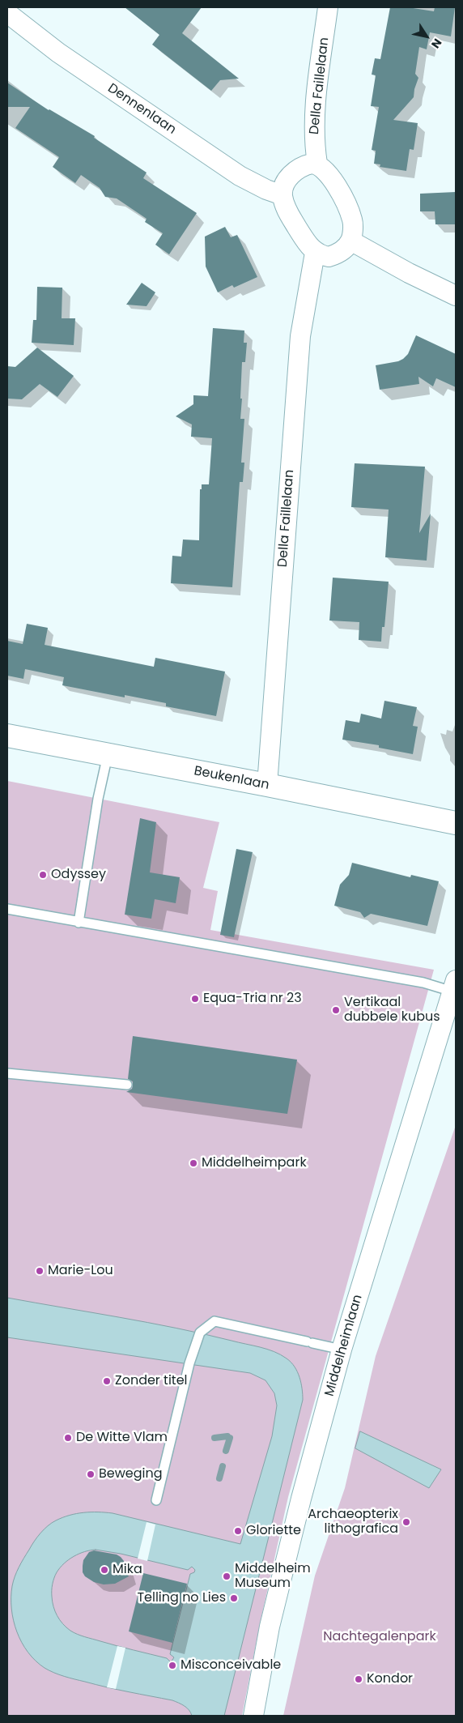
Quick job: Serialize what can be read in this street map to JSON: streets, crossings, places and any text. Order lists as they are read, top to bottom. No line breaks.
{"streets":{"street":["Della Faillelaan","Dennenlaan","Beukenlaan","Middelheimlaan"]},"crossings":[["Della Faillelaan","Dennenlaan"],["Della Faillelaan","Beukenlaan"]],"parks":["Nachtegalenpark"],"places":["Odyssey","Equa-Tria nr 23","Vertikaal dubbele kubus","Middelheimpark","Marie-Lou","Zonder titel","De Witte Vlam","Beweging","Archaeopterix lithografica","Gloriette","Mika","Middelheim Museum","Telling no Lies","Misconceivable","Kondor"],"north":"bottom right"}
